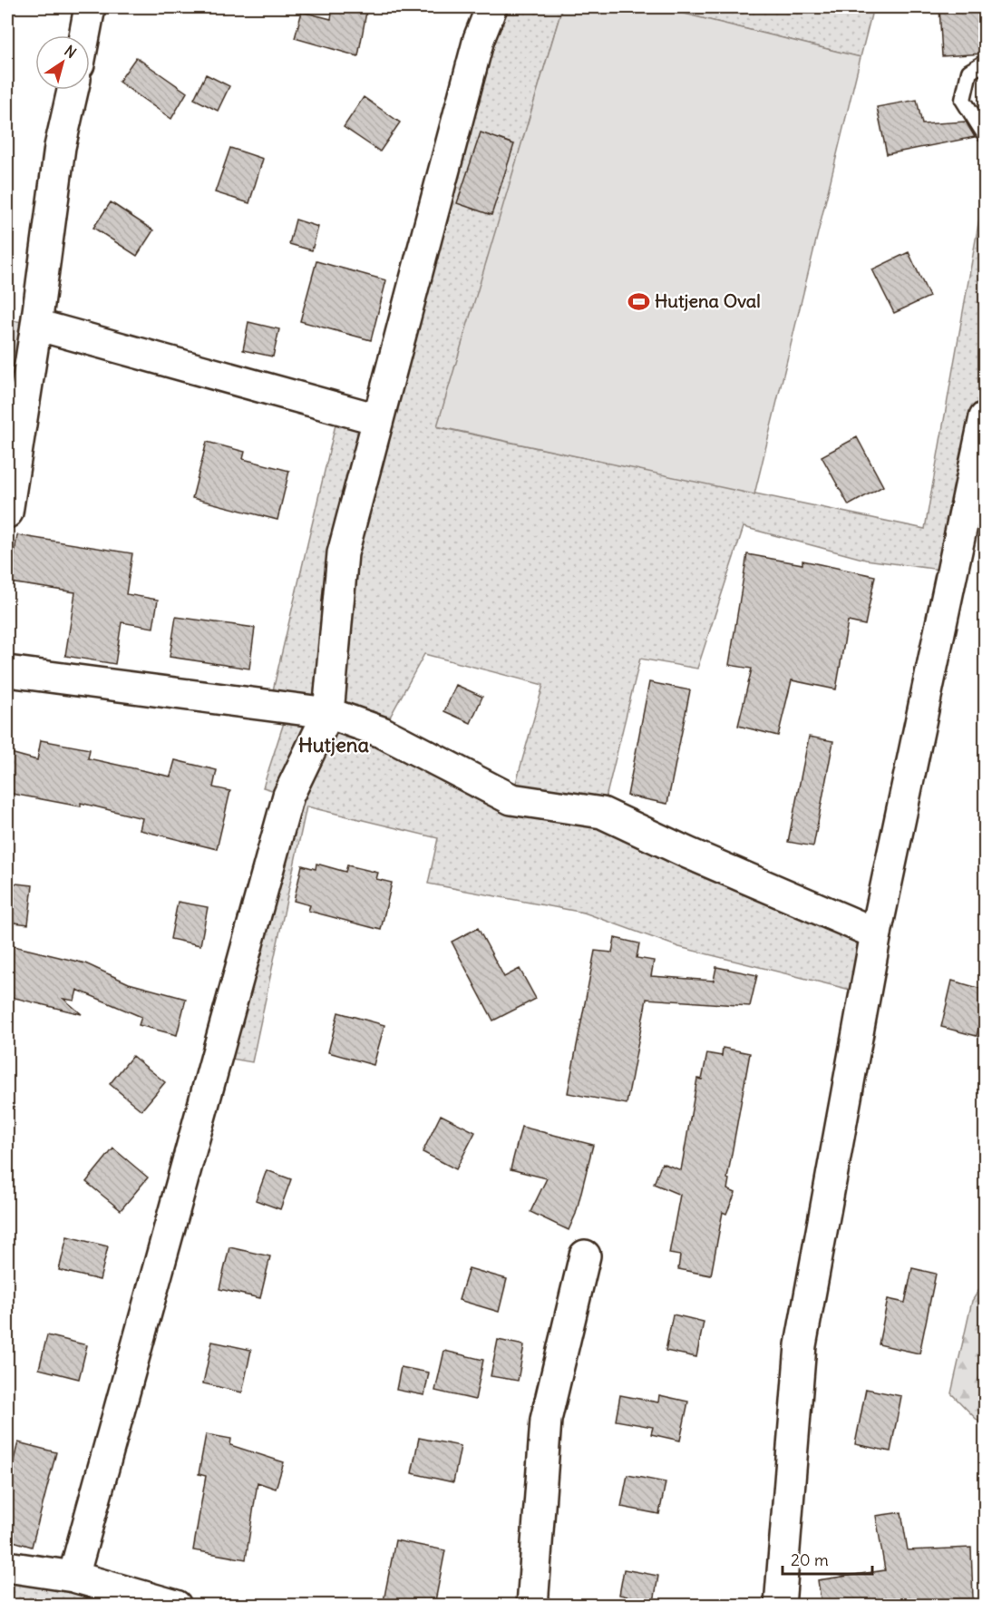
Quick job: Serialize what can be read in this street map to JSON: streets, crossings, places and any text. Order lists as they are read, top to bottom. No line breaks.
{"districts":["Hutjena"],"places":{"sports":["Hutjena Oval"]},"scale_bar":"20 m","north":"top right"}
